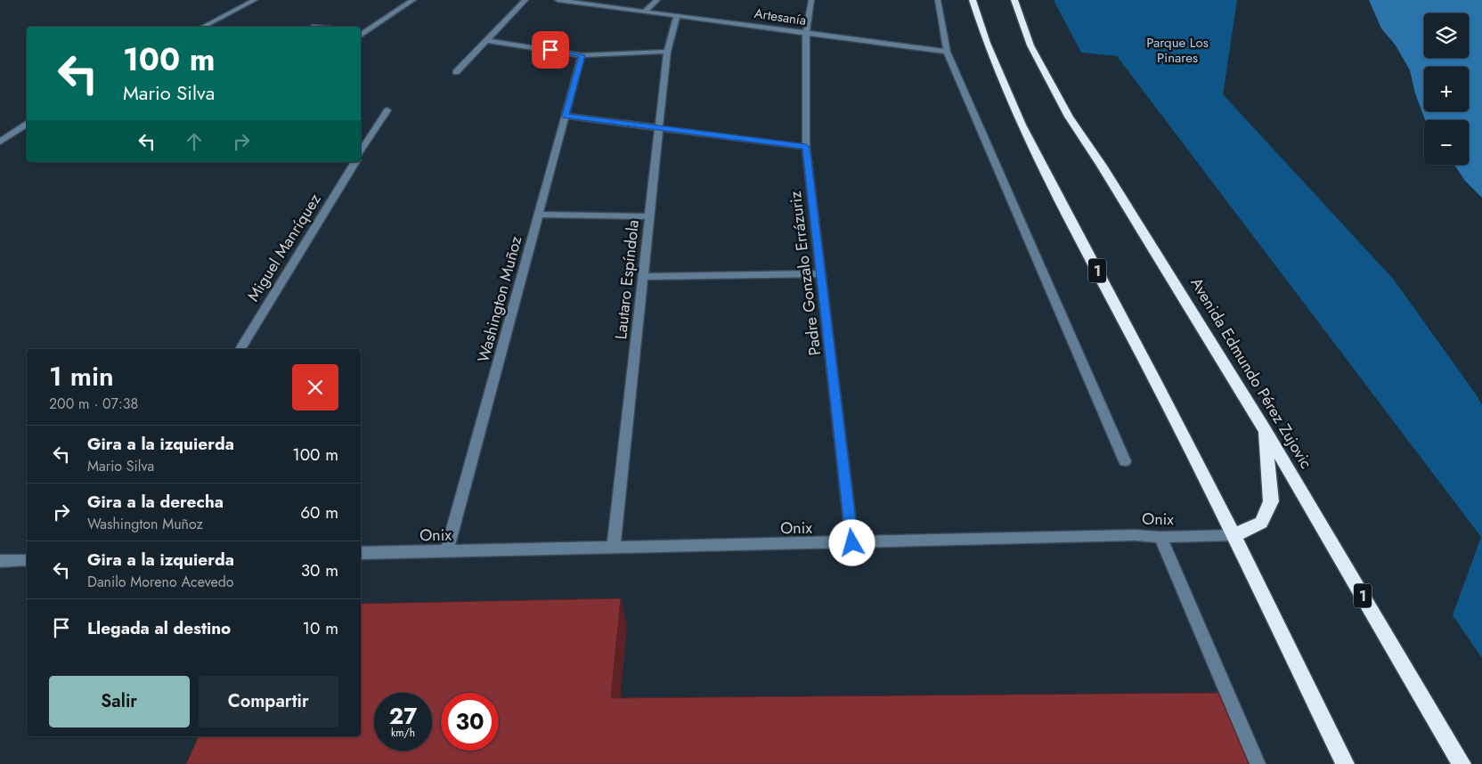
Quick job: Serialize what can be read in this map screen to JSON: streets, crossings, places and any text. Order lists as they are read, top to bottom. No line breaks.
{"streets":{"highway":["1","Avenida Edmundo Pérez Zujovic"],"street":["Artesanía","Miguel Manríquez","Padre Gonzalo Errázuriz","Lautaro Espíndola","Washington Muñoz","Onix"]},"crossings":[["Artesanía","Padre Gonzalo Errázuriz"],["Artesanía","Lautaro Espíndola"],["1","Onix"],["Padre Gonzalo Errázuriz","Onix"],["Lautaro Espíndola","Onix"],["Washington Muñoz","Onix"]],"parks":["Parque Los Pinares"],"page":{"map_buttons":["+","−"],"turn":["100 m","Mario Silva"],"heading":["1 min","200 m · 07:38"],"list":[{"name":"Gira a la izquierda","note":"Mario Silva","value":"100 m"},{"name":"Gira a la derecha","note":"Washington Muñoz","value":"60 m"},{"name":"Gira a la izquierda","note":"Danilo Moreno Acevedo","value":"30 m"},{"name":"Llegada al destino","value":"10 m"}],"buttons":["Salir","Compartir"],"speed":"27 km/h","limit":"30"}}
